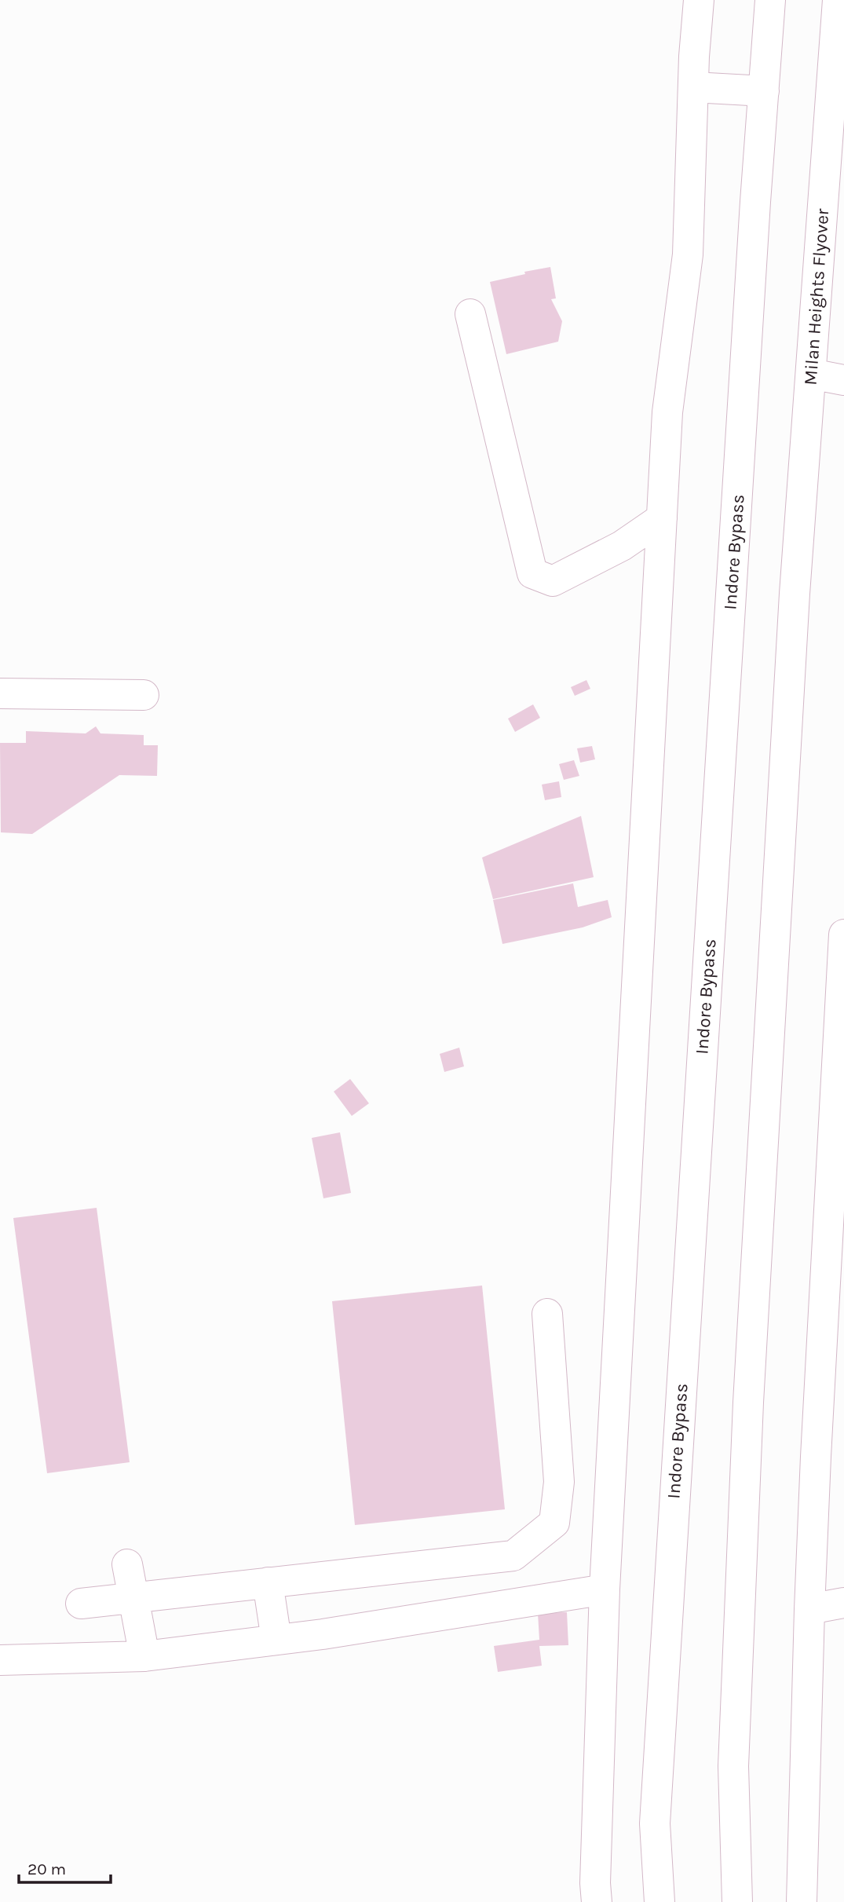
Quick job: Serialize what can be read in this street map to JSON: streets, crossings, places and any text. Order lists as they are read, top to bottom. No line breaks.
{"streets":{"main road":["Milan Heights Flyover","Indore Bypass"]},"scale_bar":"20 m"}
